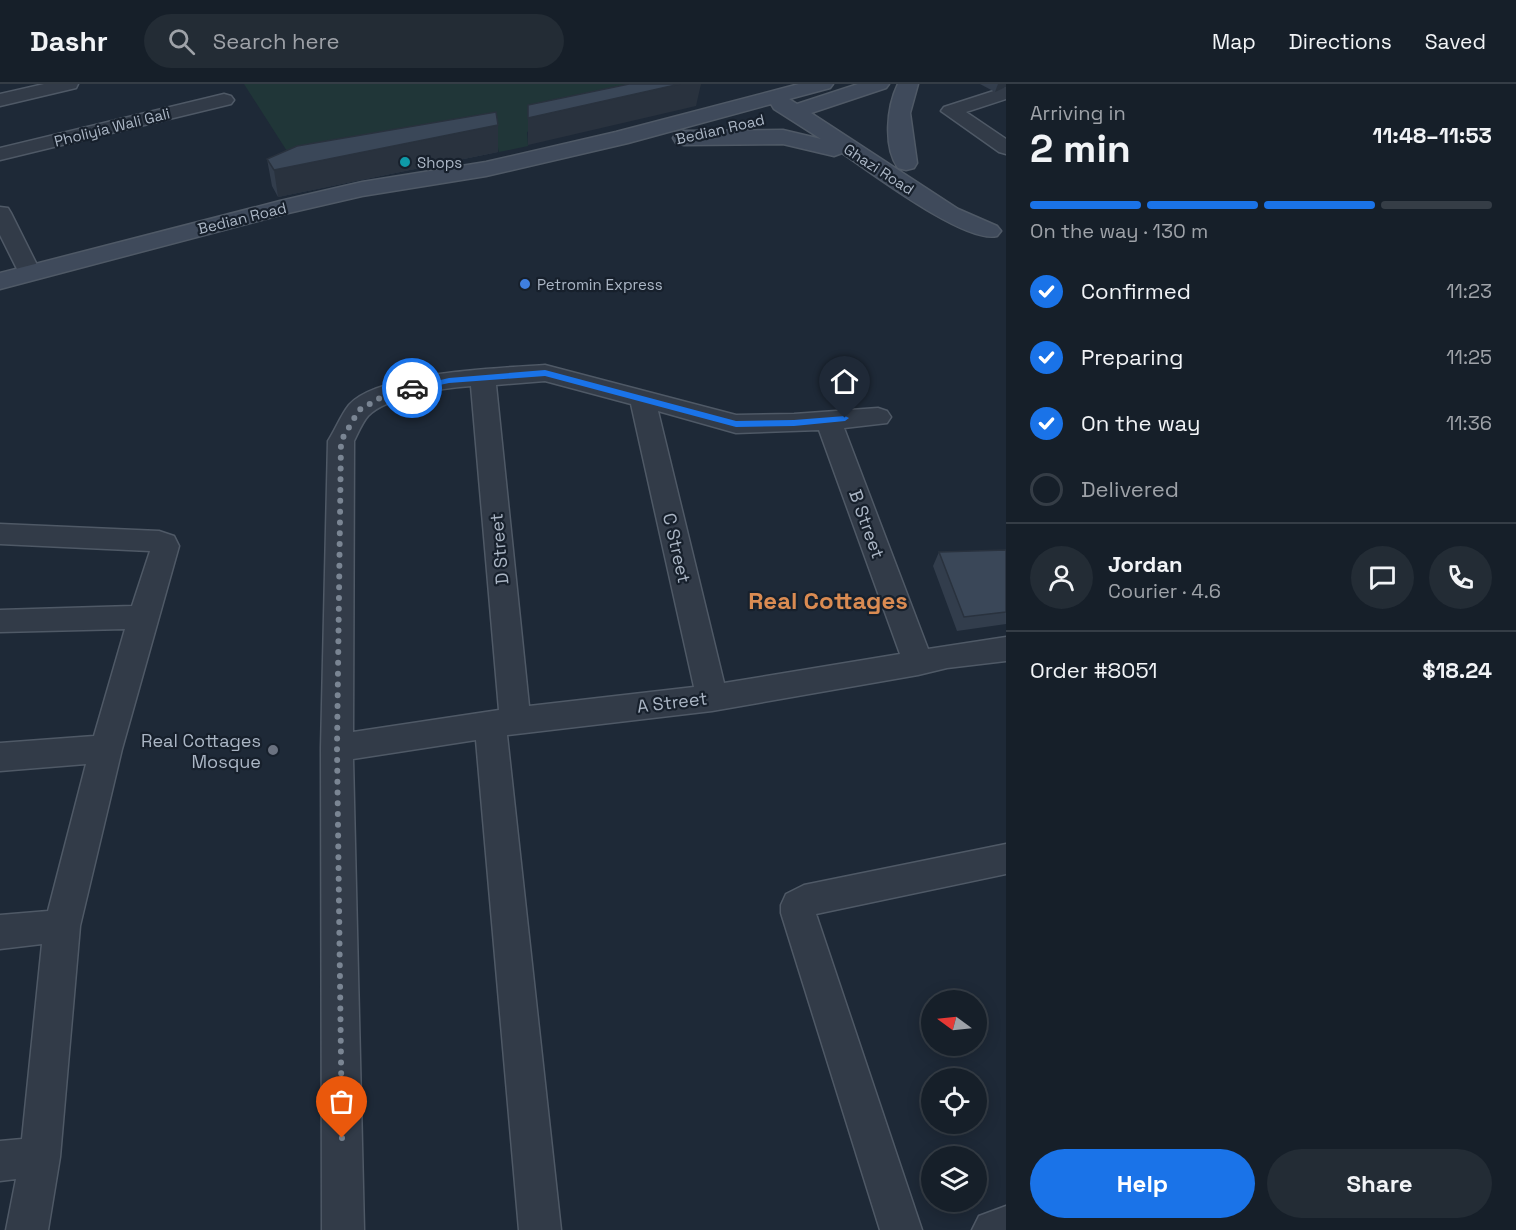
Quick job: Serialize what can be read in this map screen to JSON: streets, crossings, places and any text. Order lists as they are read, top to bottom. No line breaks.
{"streets":{"main road":["Bedian Road","Ghazi Road"],"street":["Pholiyia Wali Gali","B Street","C Street","D Street","A Street"]},"crossings":[["Bedian Road","Ghazi Road"],["B Street","A Street"],["C Street","A Street"],["D Street","A Street"]],"districts":["Real Cottages"],"places":["Shops","Petromin Express","Real Cottages Mosque"],"north":"left","page":{"header":"Dashr","search":"Search here","nav":["Map","Directions","Saved"],"heading":["2 min","Arriving in","11:48–11:53"],"panel":["Jordan","Courier · 4.6","Order #8051","$18.24"],"bar":"On the way · 130 m","list":[["Confirmed","11:23"],["Preparing","11:25"],["On the way","11:36"],"Delivered"],"buttons":["Help","Share"]}}
